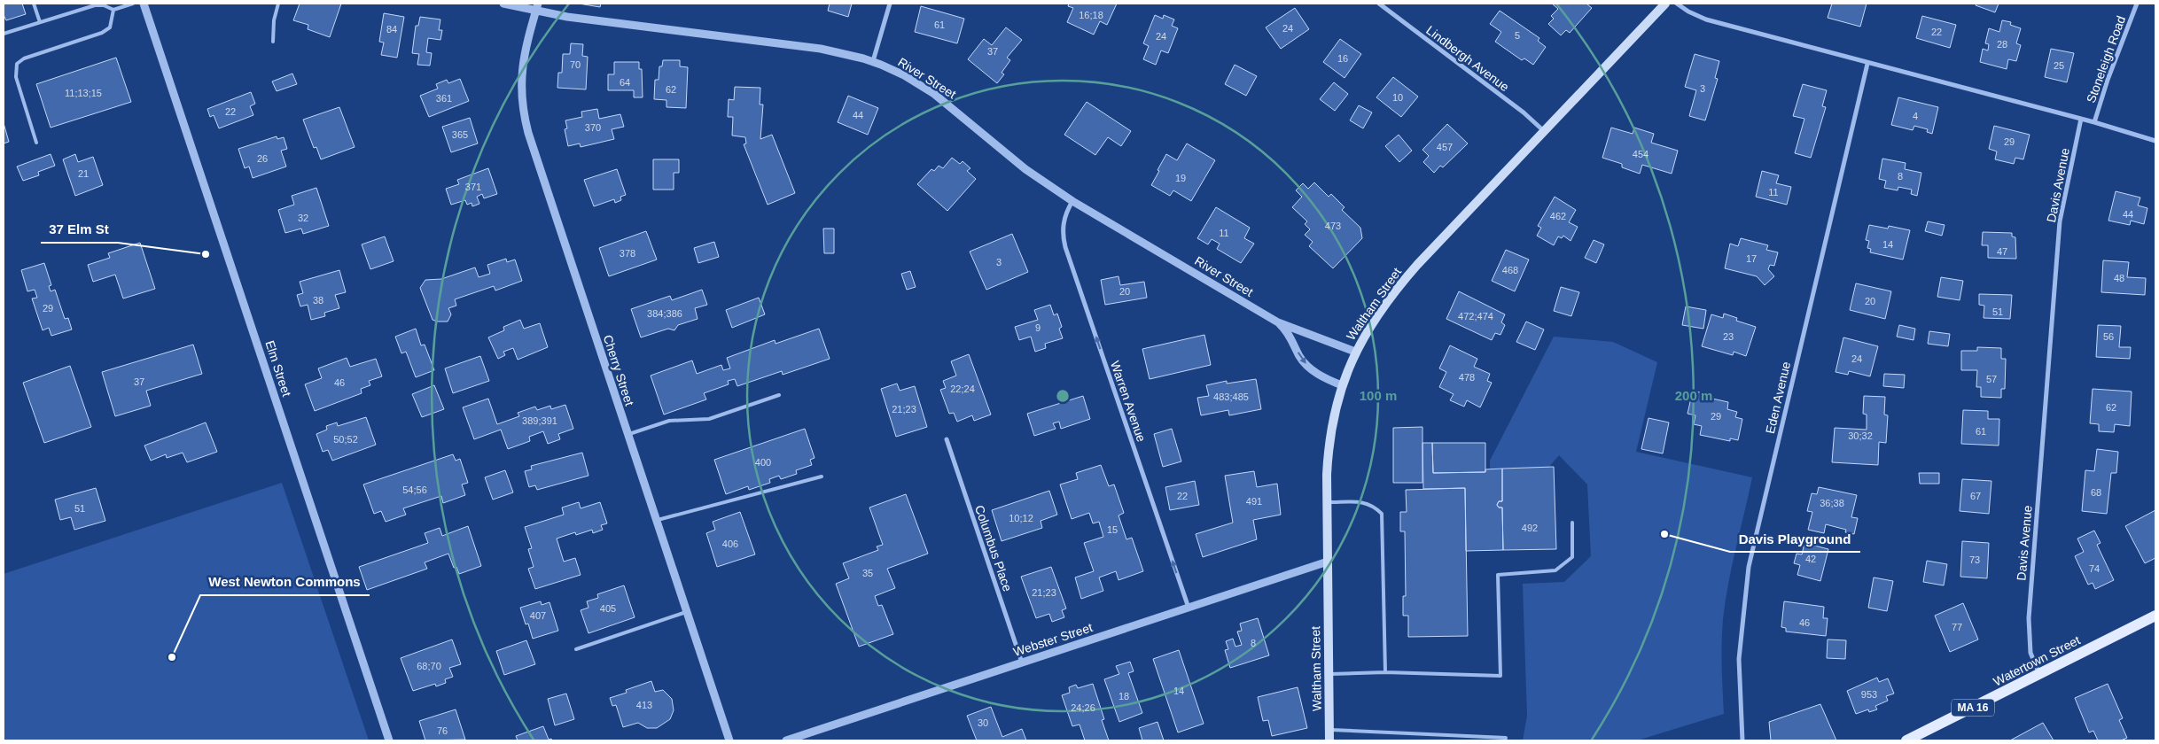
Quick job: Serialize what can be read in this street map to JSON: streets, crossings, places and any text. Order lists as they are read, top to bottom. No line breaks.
{"streets":{"main road":["Waltham Street","Watertown Street","MA 16"],"street":["Lindbergh Avenue","Stoneleigh Road","River Street","Davis Avenue","Elm Street","Cherry Street","Eden Avenue","Warren Avenue","Columbus Place","Webster Street"]},"crossings":[["Lindbergh Avenue","Waltham Street"],["River Street","Waltham Street"],["River Street","Cherry Street"],["River Street","Warren Avenue"],["Davis Avenue","Watertown Street"],["Waltham Street","Webster Street"],["Warren Avenue","Webster Street"],["Columbus Place","Webster Street"]],"one_way":["Warren Avenue"],"places":["37 Elm St","Davis Playground","West Newton Commons"],"house_numbers":["16;18","61","24","84","22","5","24","28","37","16","70","25","64","3","62","11;13;15","10","361","22","44","4","370","365","29","457","454","26","21","8","19","371","11","44","462","32","473","11","14","47","378","17","3","468","48","20","38","20","29","51","384;386","472;474","9","23","56","24","478","57","37","46","22;24","483;485","62","21;23","29","389;391","61","30;32","50;52","400","54;56","68","22","67","491","36;38","51","10;12","492","15","406","42","73","74","35","21;23","405","407","46","77","8","68;70","14","953","18","413","24;26","30","76"],"rings":["100 m","200 m"]}
